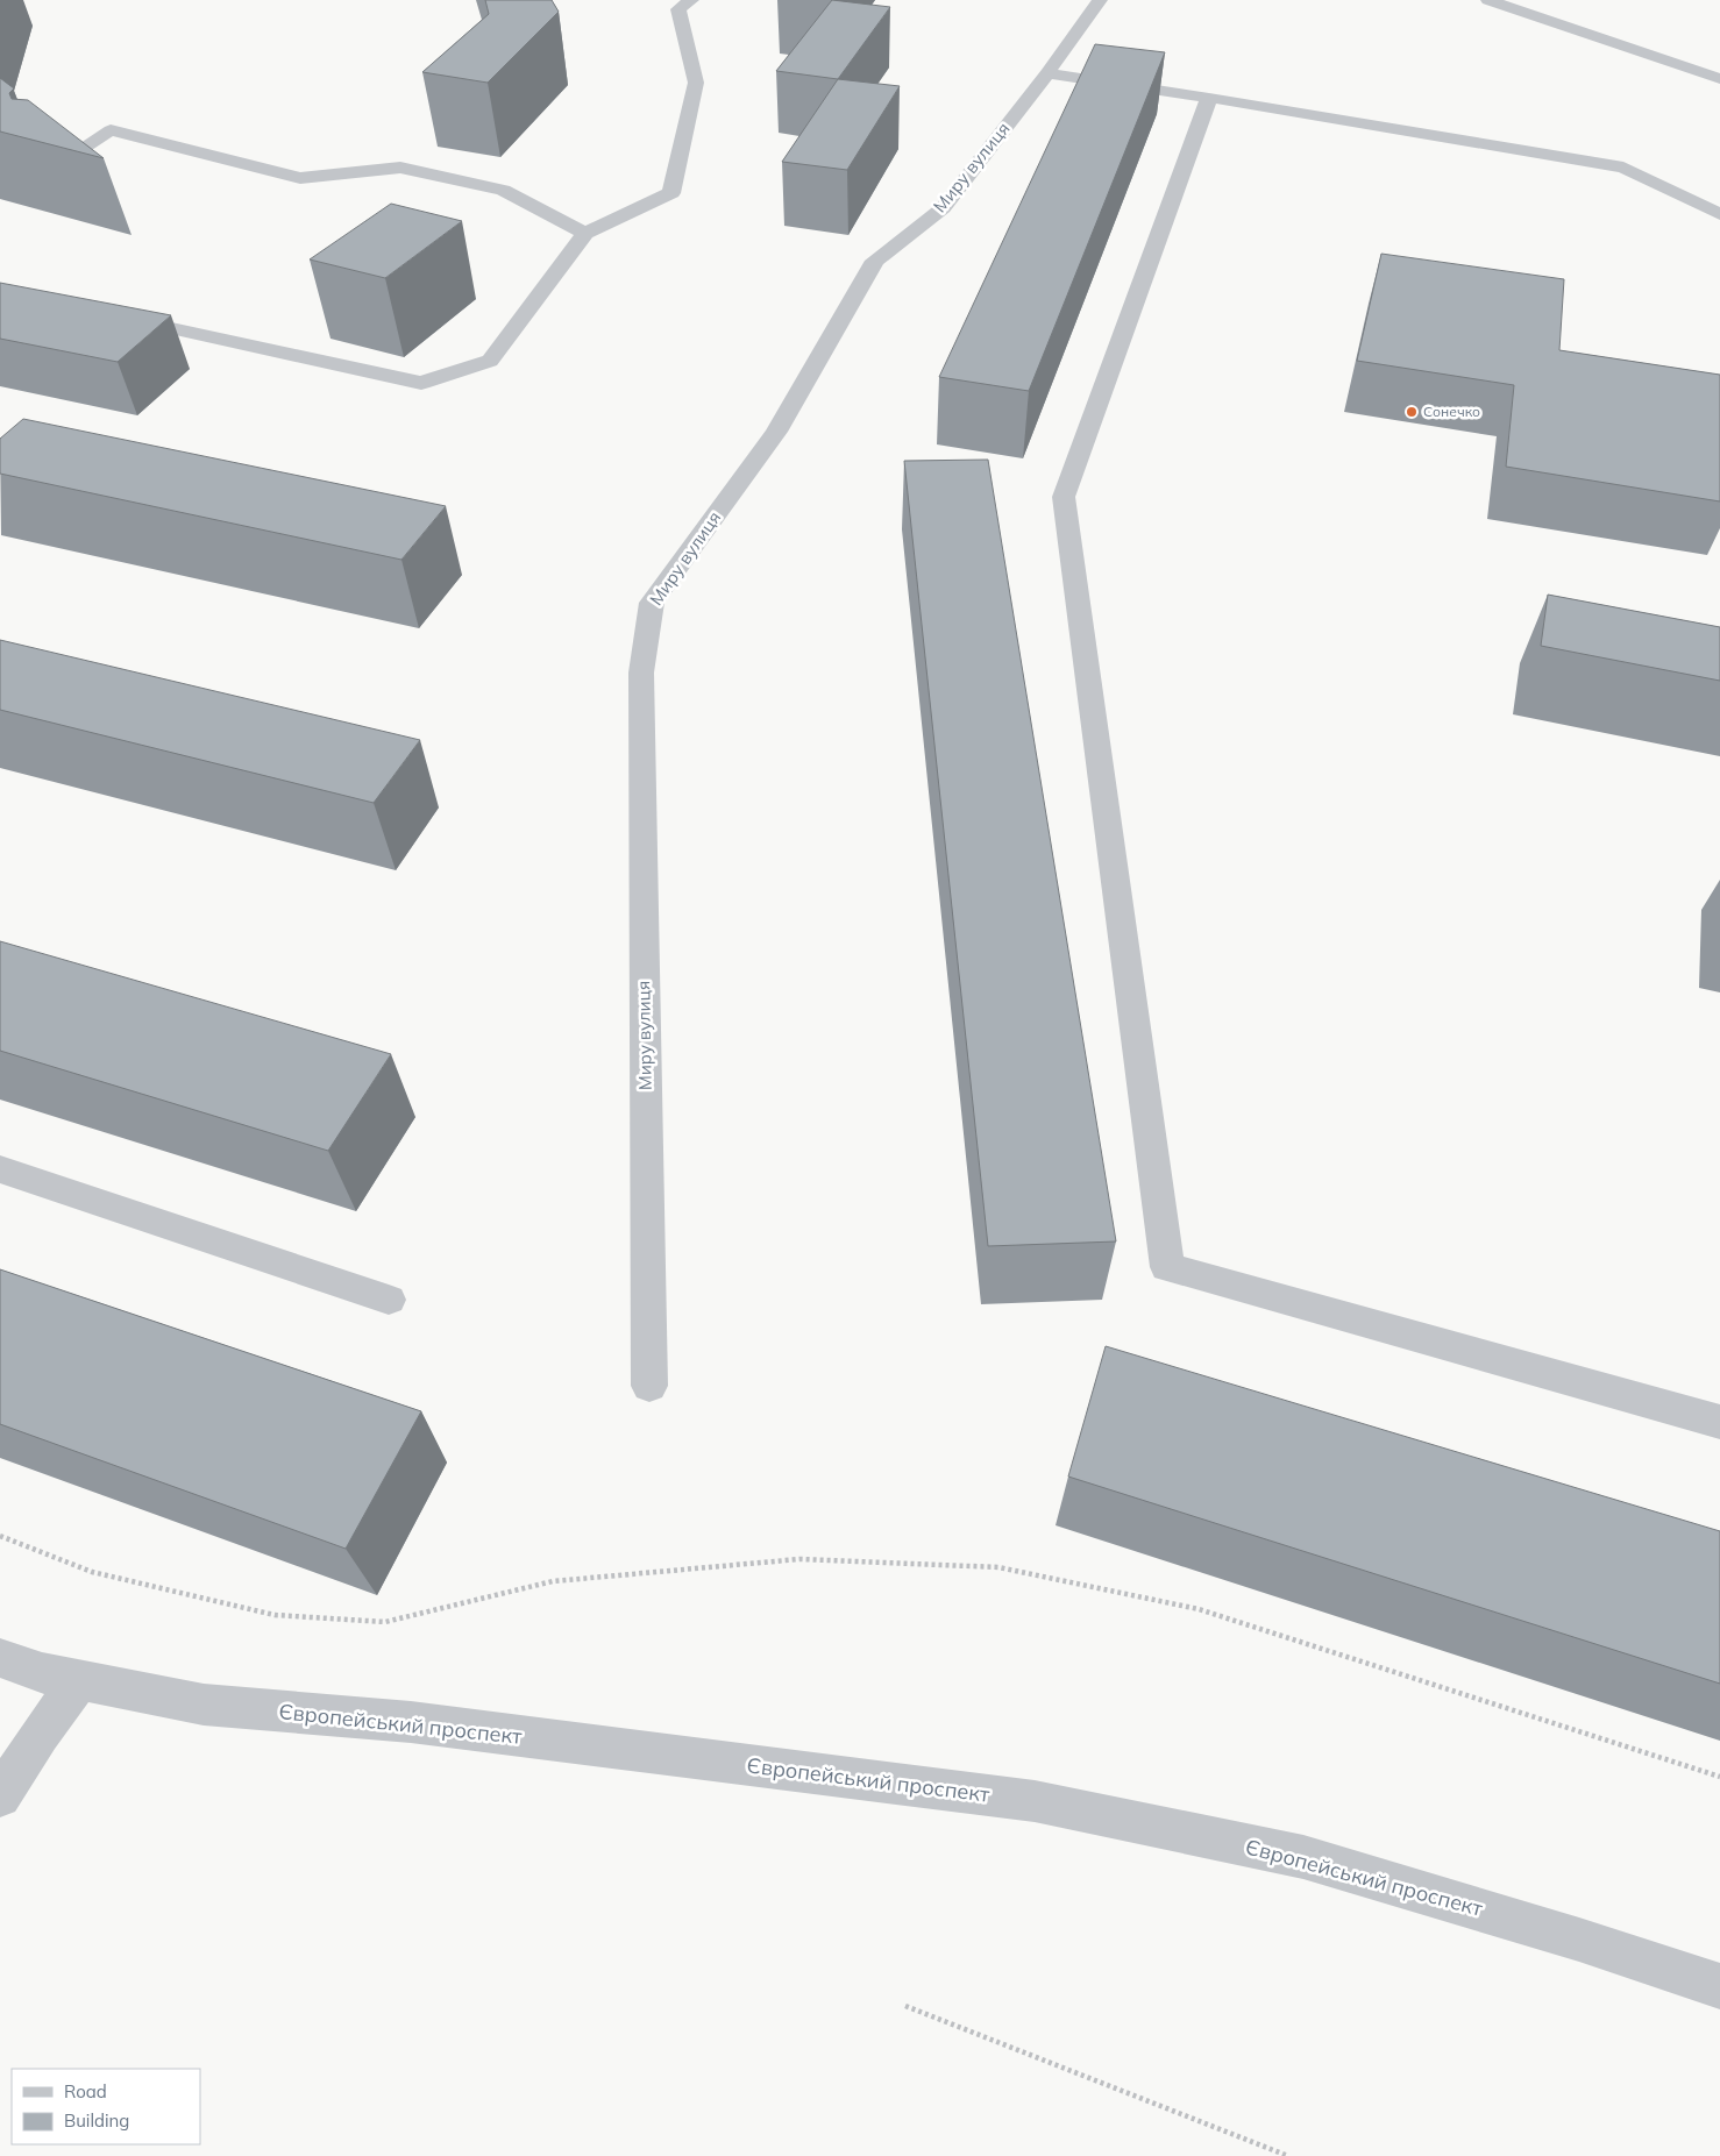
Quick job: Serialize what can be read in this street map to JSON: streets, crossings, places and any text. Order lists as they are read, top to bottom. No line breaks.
{"streets":{"street":["Миру вулиця","Європейський проспект"]},"places":["Сонечко"],"legend":["Road","Building"]}
